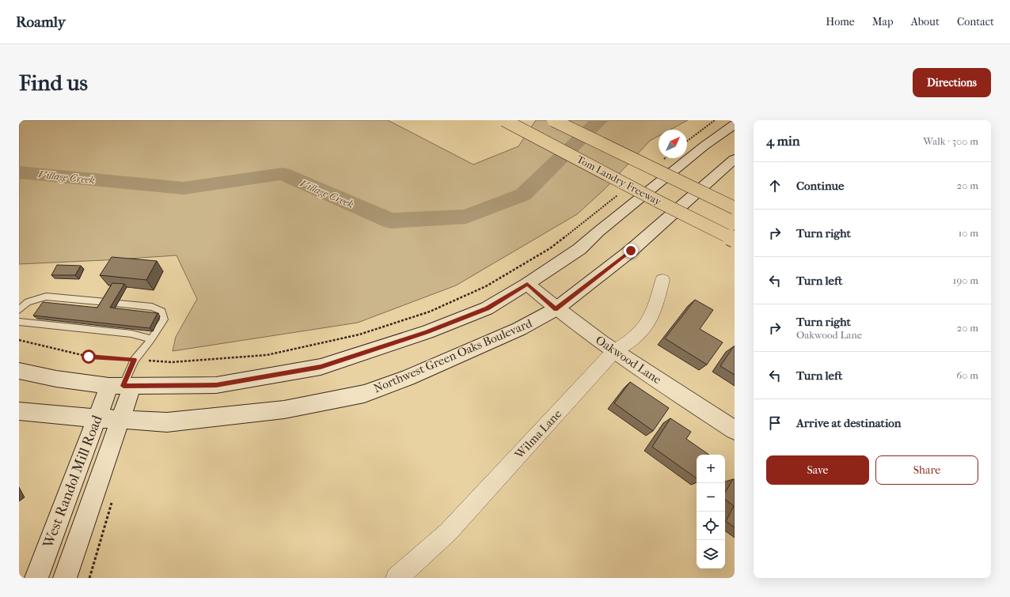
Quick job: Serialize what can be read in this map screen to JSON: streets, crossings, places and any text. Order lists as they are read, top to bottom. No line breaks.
{"streets":{"highway":["Tom Landry Freeway"],"main road":["Northwest Green Oaks Boulevard","Oakwood Lane","West Randol Mill Road"],"street":["Wilma Lane"]},"crossings":[["Northwest Green Oaks Boulevard","Oakwood Lane"],["Northwest Green Oaks Boulevard","West Randol Mill Road"],["Oakwood Lane","Wilma Lane"]],"water":["Village Creek"],"north":"top right","page":{"header":"Roamly","nav":["Home","Map","About","Contact"],"buttons":["Directions",["Save","Share"]],"title":"Find us","heading":["4 min","Walk · 300 m"],"list":[["Continue","20 m"],["Turn right","10 m"],["Turn left","190 m"],["Turn right","Oakwood Lane","20 m"],["Turn left","60 m"],"Arrive at destination"],"map_buttons":["+","−"]}}
